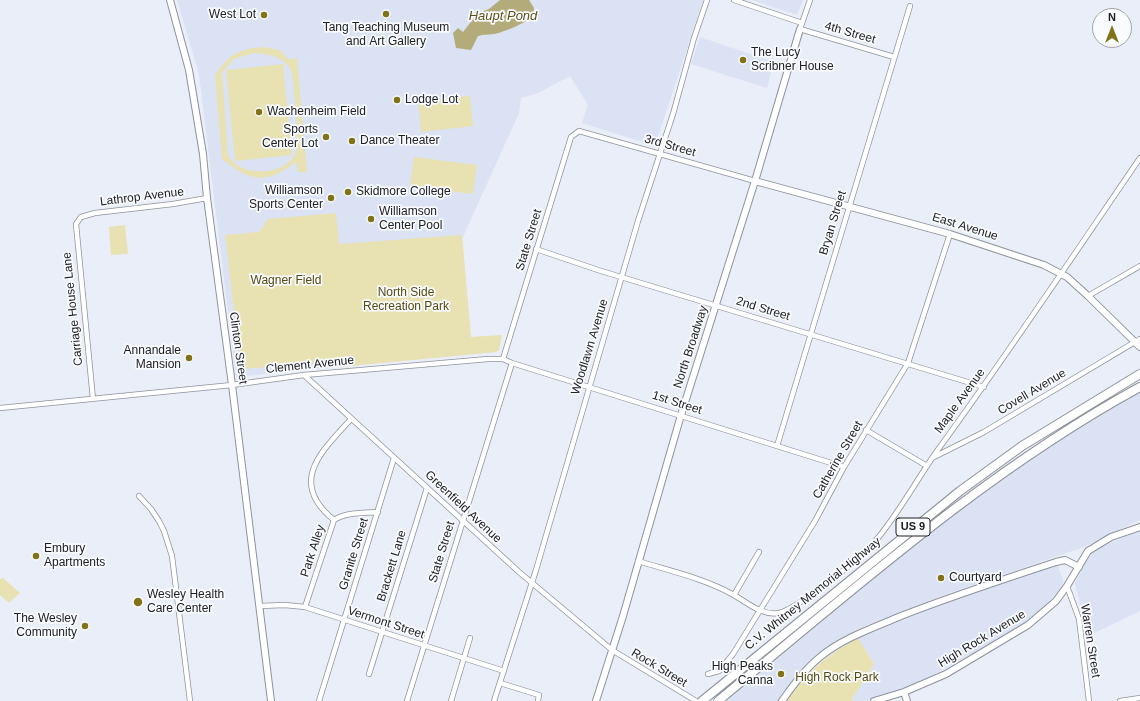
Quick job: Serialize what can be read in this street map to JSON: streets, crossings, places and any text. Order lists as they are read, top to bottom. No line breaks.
{"streets":{"highway":["US 9","C.V. Whitney Memorial Highway"],"street":["4th Street","3rd Street","Lathrop Avenue","Bryan Street","East Avenue","State Street","Carriage House Lane","2nd Street","Woodlawn Avenue","North Broadway","Clinton Street","Clement Avenue","Covell Avenue","Maple Avenue","1st Street","Catherine Street","Greenfield Avenue","Park Alley","Granite Street","Brackett Lane","Vermont Street","High Rock Avenue","Warren Street","Rock Street"]},"crossings":[["4th Street","Bryan Street"],["4th Street","North Broadway"],["3rd Street","East Avenue"],["3rd Street","State Street"],["3rd Street","Woodlawn Avenue"],["3rd Street","North Broadway"],["Lathrop Avenue","Carriage House Lane"],["Lathrop Avenue","Clinton Street"],["Bryan Street","East Avenue"],["Bryan Street","2nd Street"],["Bryan Street","1st Street"],["East Avenue","North Broadway"],["East Avenue","Covell Avenue"],["East Avenue","Maple Avenue"],["East Avenue","Catherine Street"],["State Street","2nd Street"],["State Street","Clement Avenue"],["State Street","1st Street"],["State Street","Greenfield Avenue"],["State Street","Vermont Street"],["Carriage House Lane","Clement Avenue"],["2nd Street","Woodlawn Avenue"],["2nd Street","North Broadway"],["2nd Street","Maple Avenue"],["2nd Street","Catherine Street"],["Woodlawn Avenue","1st Street"],["Woodlawn Avenue","Greenfield Avenue"],["Woodlawn Avenue","Vermont Street"],["North Broadway","1st Street"],["North Broadway","Greenfield Avenue"],["North Broadway","Rock Street"],["Clinton Street","Clement Avenue"],["Clinton Street","Vermont Street"],["Clement Avenue","1st Street"],["Clement Avenue","Greenfield Avenue"],["Covell Avenue","Maple Avenue"],["Maple Avenue","Catherine Street"],["1st Street","Catherine Street"],["Greenfield Avenue","Park Alley"],["Greenfield Avenue","Granite Street"],["Greenfield Avenue","Brackett Lane"],["Greenfield Avenue","Rock Street"],["Park Alley","Granite Street"],["Park Alley","Vermont Street"],["Granite Street","Vermont Street"],["Brackett Lane","Vermont Street"],["High Rock Avenue","Warren Street"]],"water":["Haupt Pond"],"parks":["Wagner Field","North Side Recreation Park","High Rock Park"],"places":["Tang Teaching Museum and Art Gallery","West Lot","The Lucy Scribner House","Lodge Lot","Wachenheim Field","Sports Center Lot","Dance Theater","Skidmore College","Williamson Sports Center","Williamson Center Pool","Annandale Mansion","Embury Apartments","Courtyard","Wesley Health Care Center","The Wesley Community","High Peaks Canna"],"north":"top"}
